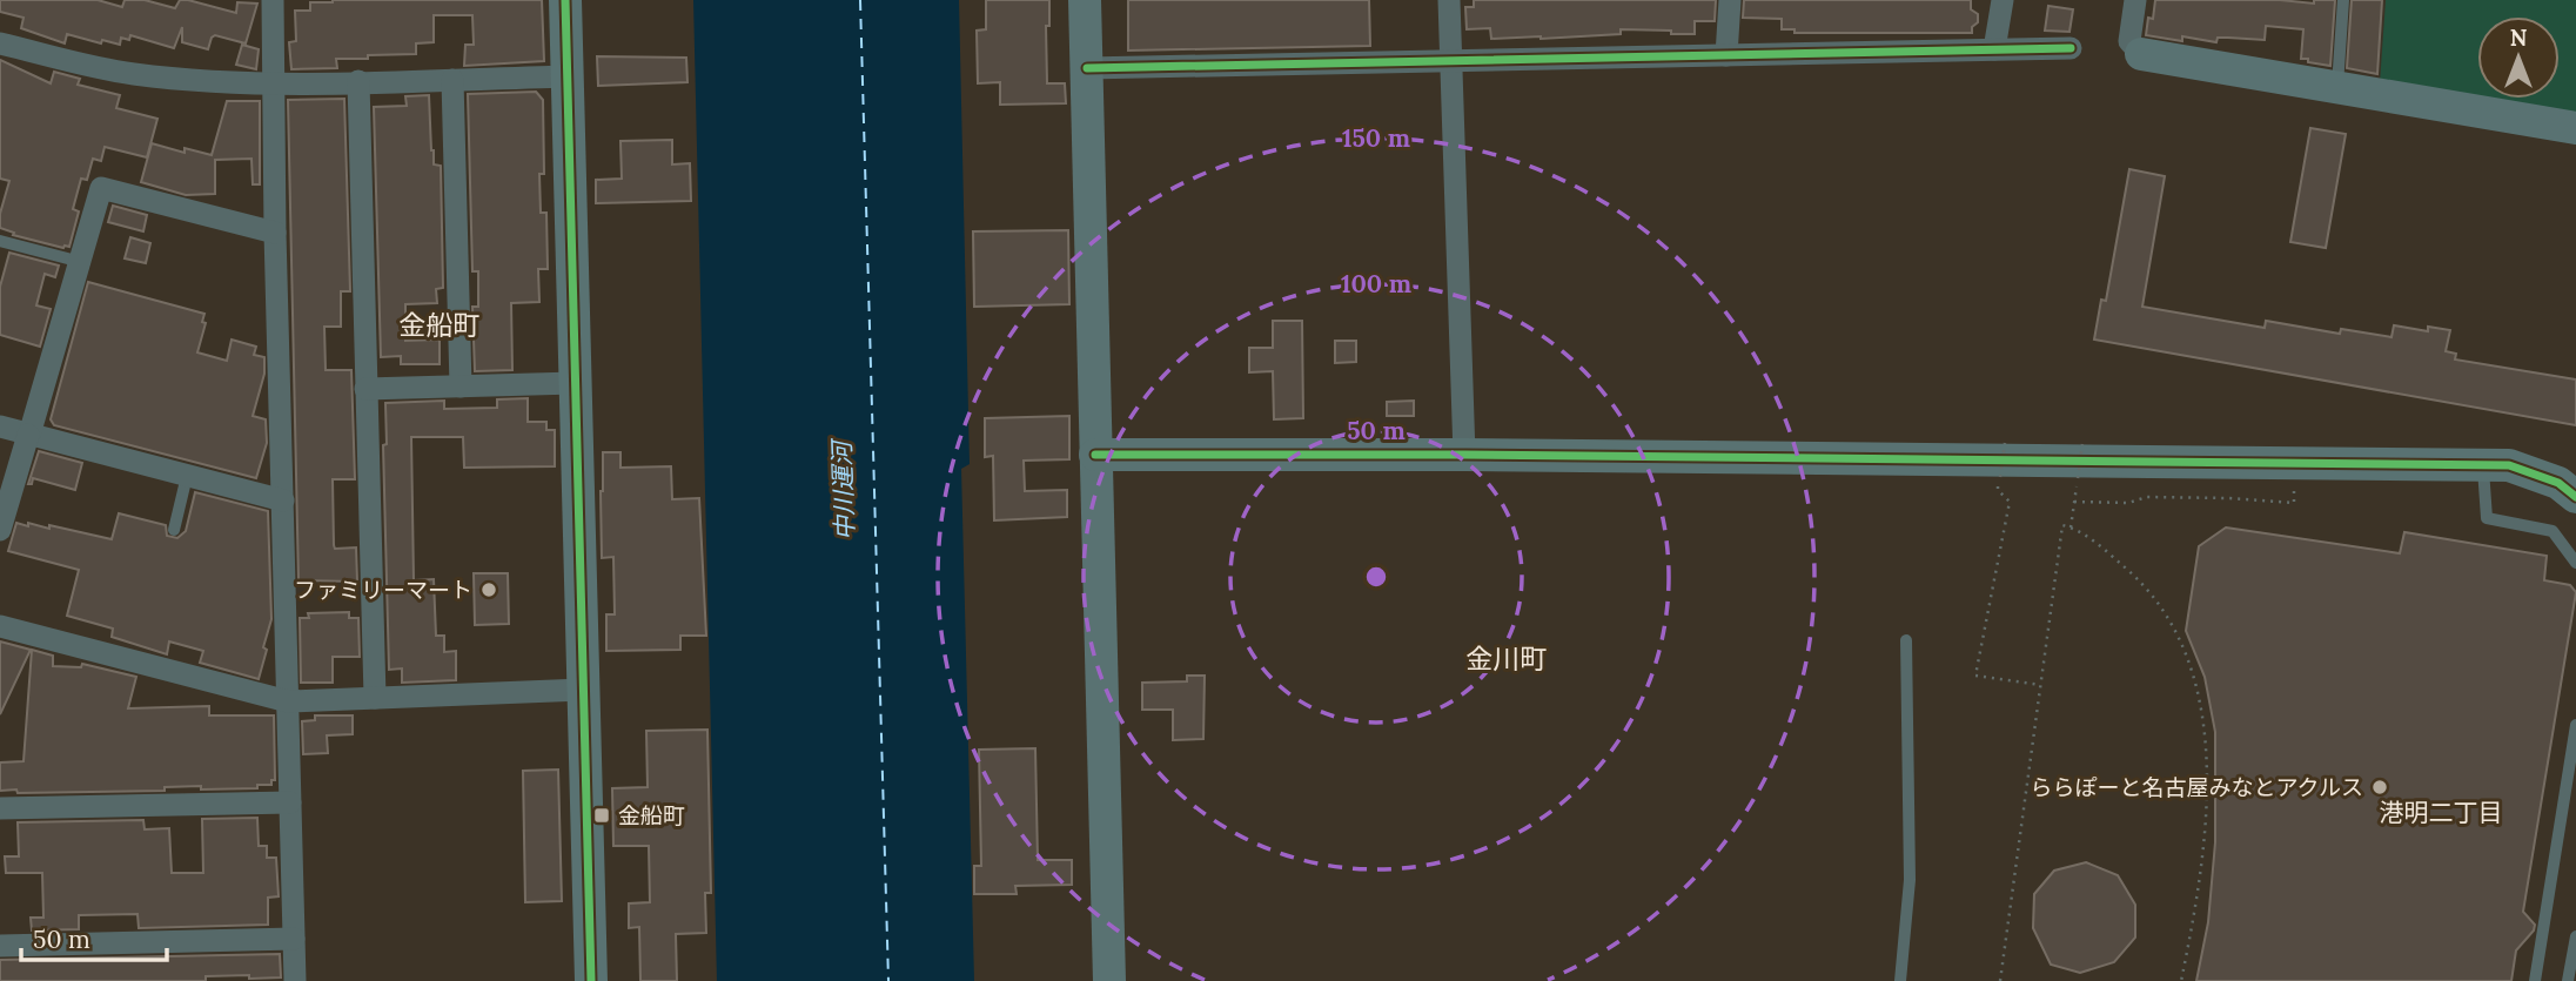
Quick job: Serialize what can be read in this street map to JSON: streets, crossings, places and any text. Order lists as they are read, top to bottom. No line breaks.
{"districts":["金船町","金川町","港明二丁目"],"water":["中川運河"],"places":{"other":["ファミリーマート","ららぽーと名古屋みなとアクルス"],"transit":["金船町"]},"scale_bar":"50 m","north":"top","rings":["150 m","100 m","50 m"]}
